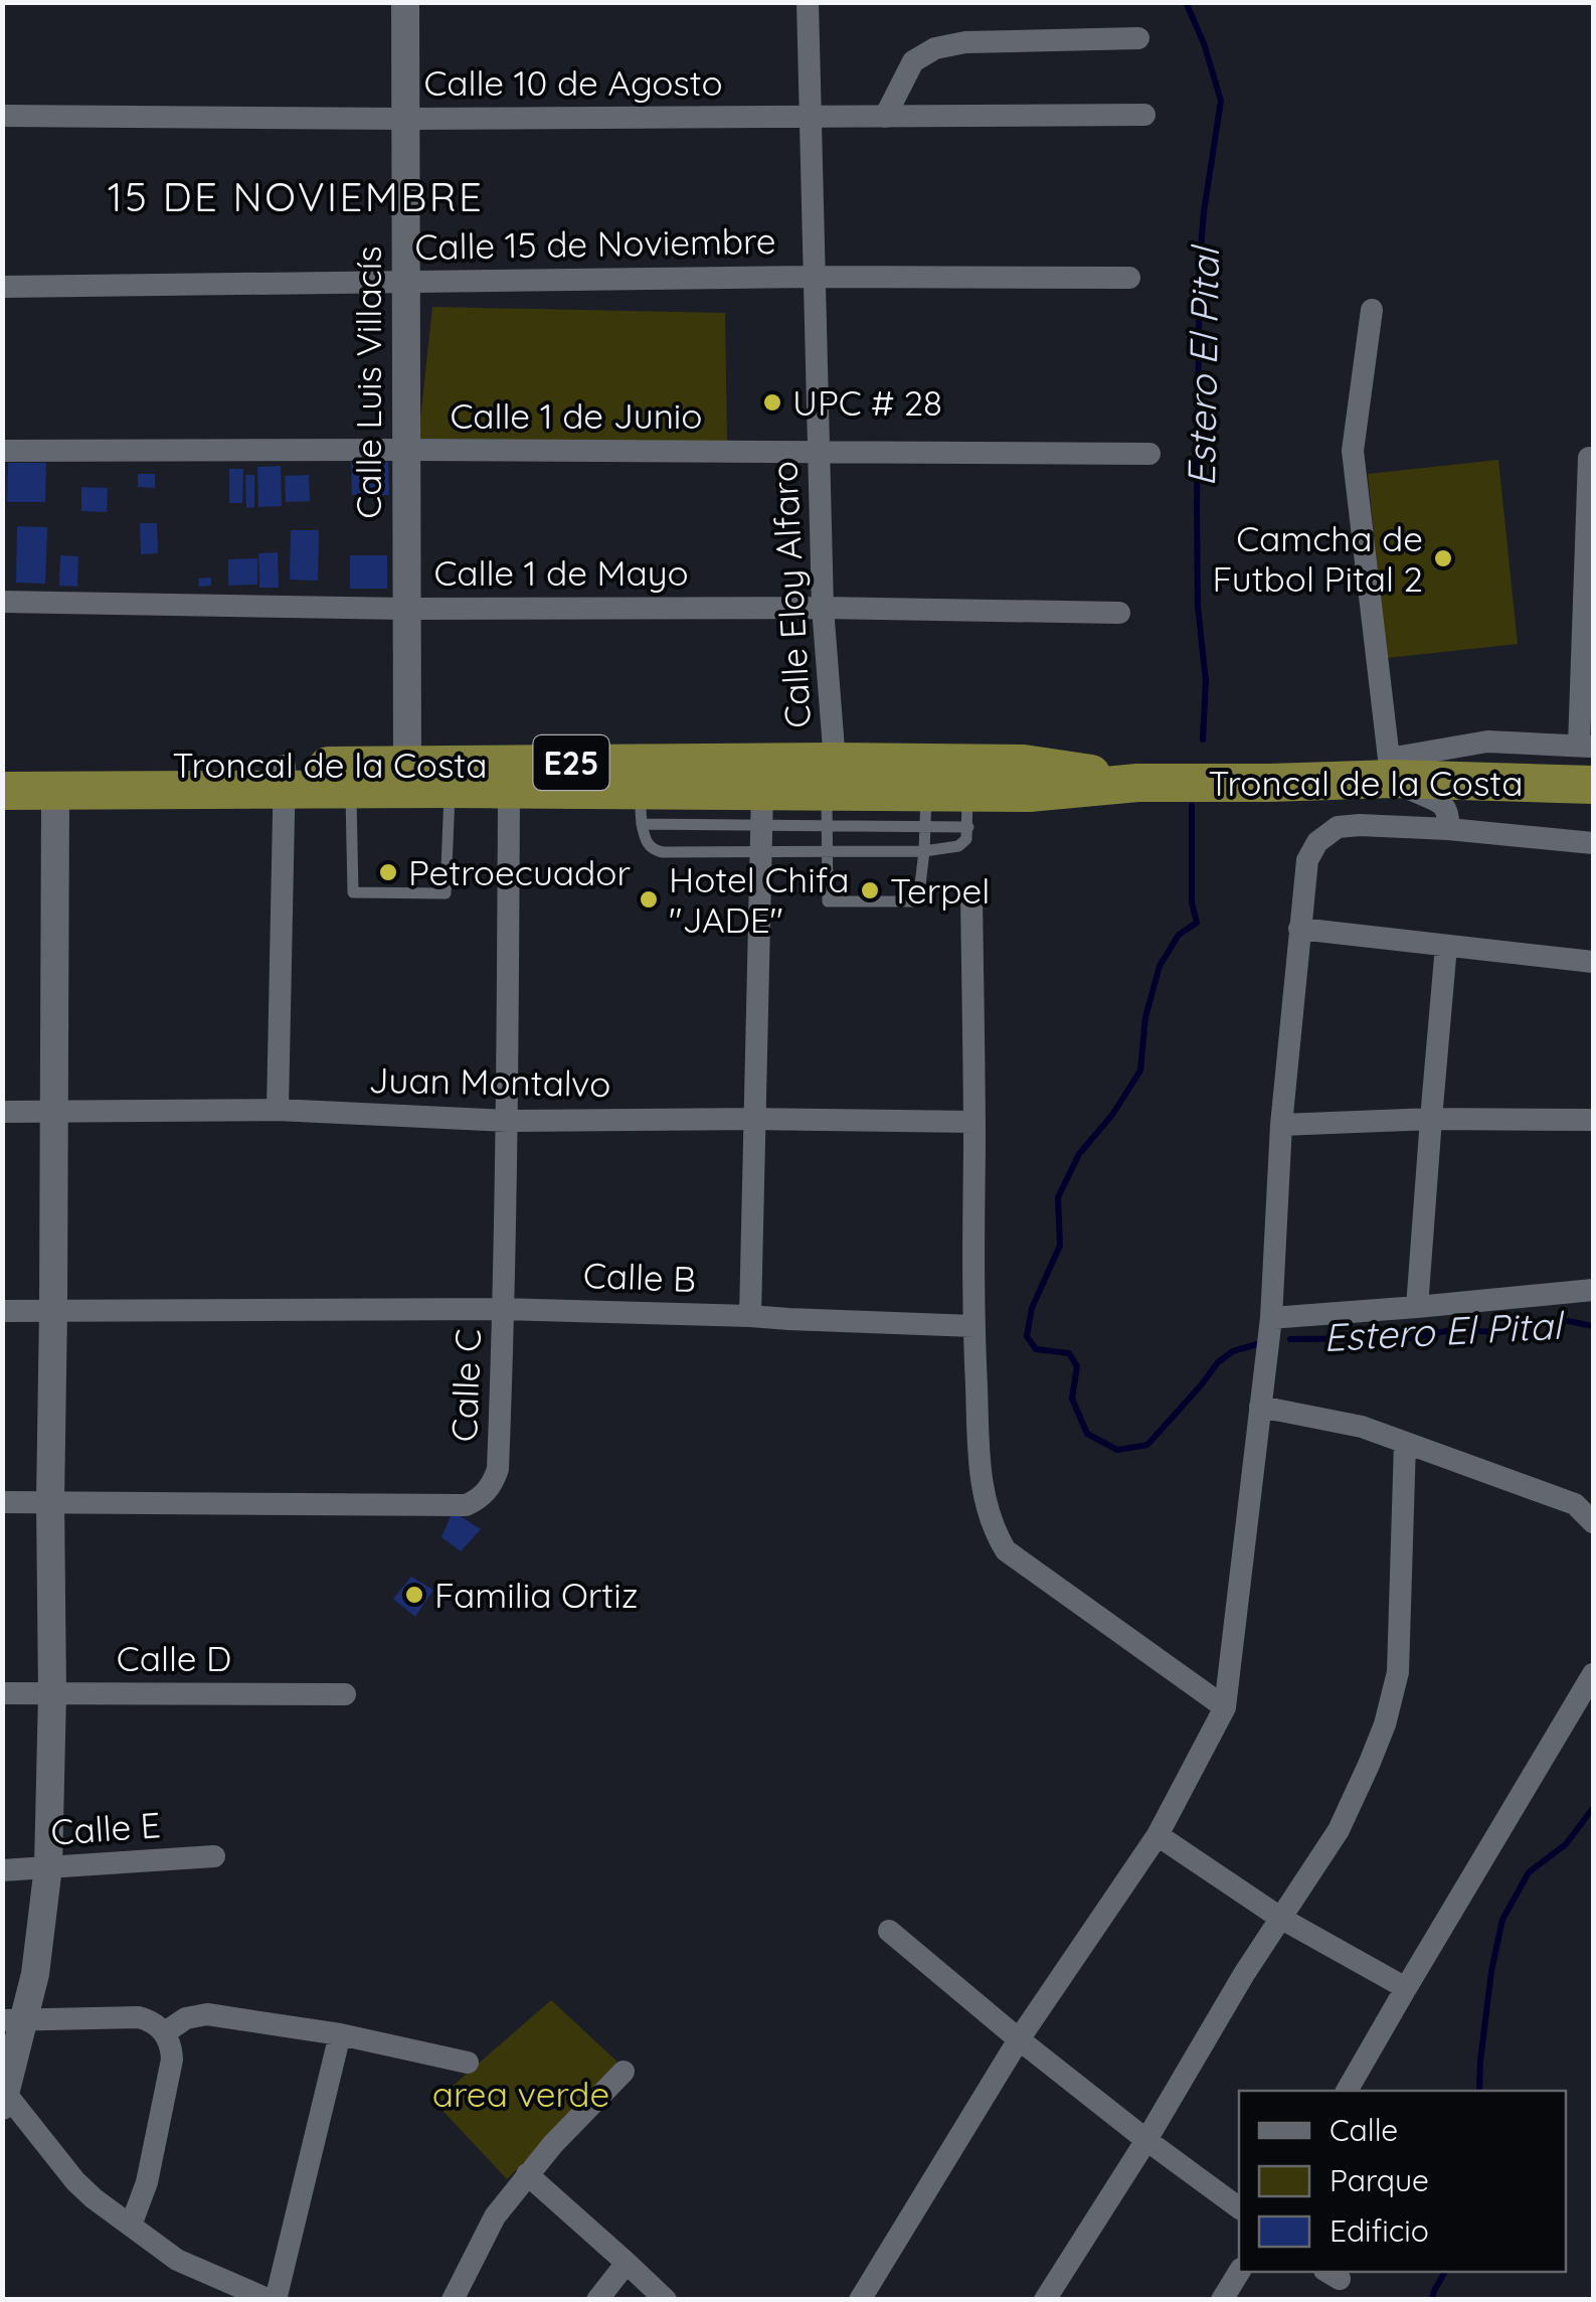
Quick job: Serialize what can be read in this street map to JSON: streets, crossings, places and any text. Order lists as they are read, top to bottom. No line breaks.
{"streets":{"highway":["E25","Troncal de la Costa"],"street":["Calle 10 de Agosto","Calle 15 de Noviembre","Calle Luis Villacís","Calle 1 de Junio","Calle 1 de Mayo","Calle Eloy Alfaro","Juan Montalvo","Calle B","Calle C","Calle D","Calle E"]},"crossings":[["Calle 10 de Agosto","Calle Luis Villacís"],["Calle 10 de Agosto","Calle Eloy Alfaro"],["Calle 15 de Noviembre","Calle Luis Villacís"],["Calle 15 de Noviembre","Calle Eloy Alfaro"],["Calle Luis Villacís","Calle 1 de Junio"],["Calle Luis Villacís","Calle 1 de Mayo"],["Calle Luis Villacís","Troncal de la Costa"],["Calle 1 de Junio","Calle Eloy Alfaro"],["Calle 1 de Mayo","Calle Eloy Alfaro"],["Calle Eloy Alfaro","Troncal de la Costa"],["Troncal de la Costa","Calle C"],["Juan Montalvo","Calle C"],["Calle B","Calle C"]],"districts":["15 DE NOVIEMBRE"],"water":["Estero El Pital"],"parks":["area verde"],"places":["UPC # 28","Camcha de Futbol Pital 2","Petroecuador","Terpel","Hotel Chifa \"JADE\"","Familia Ortiz"],"legend":["Calle","Parque","Edificio"]}
